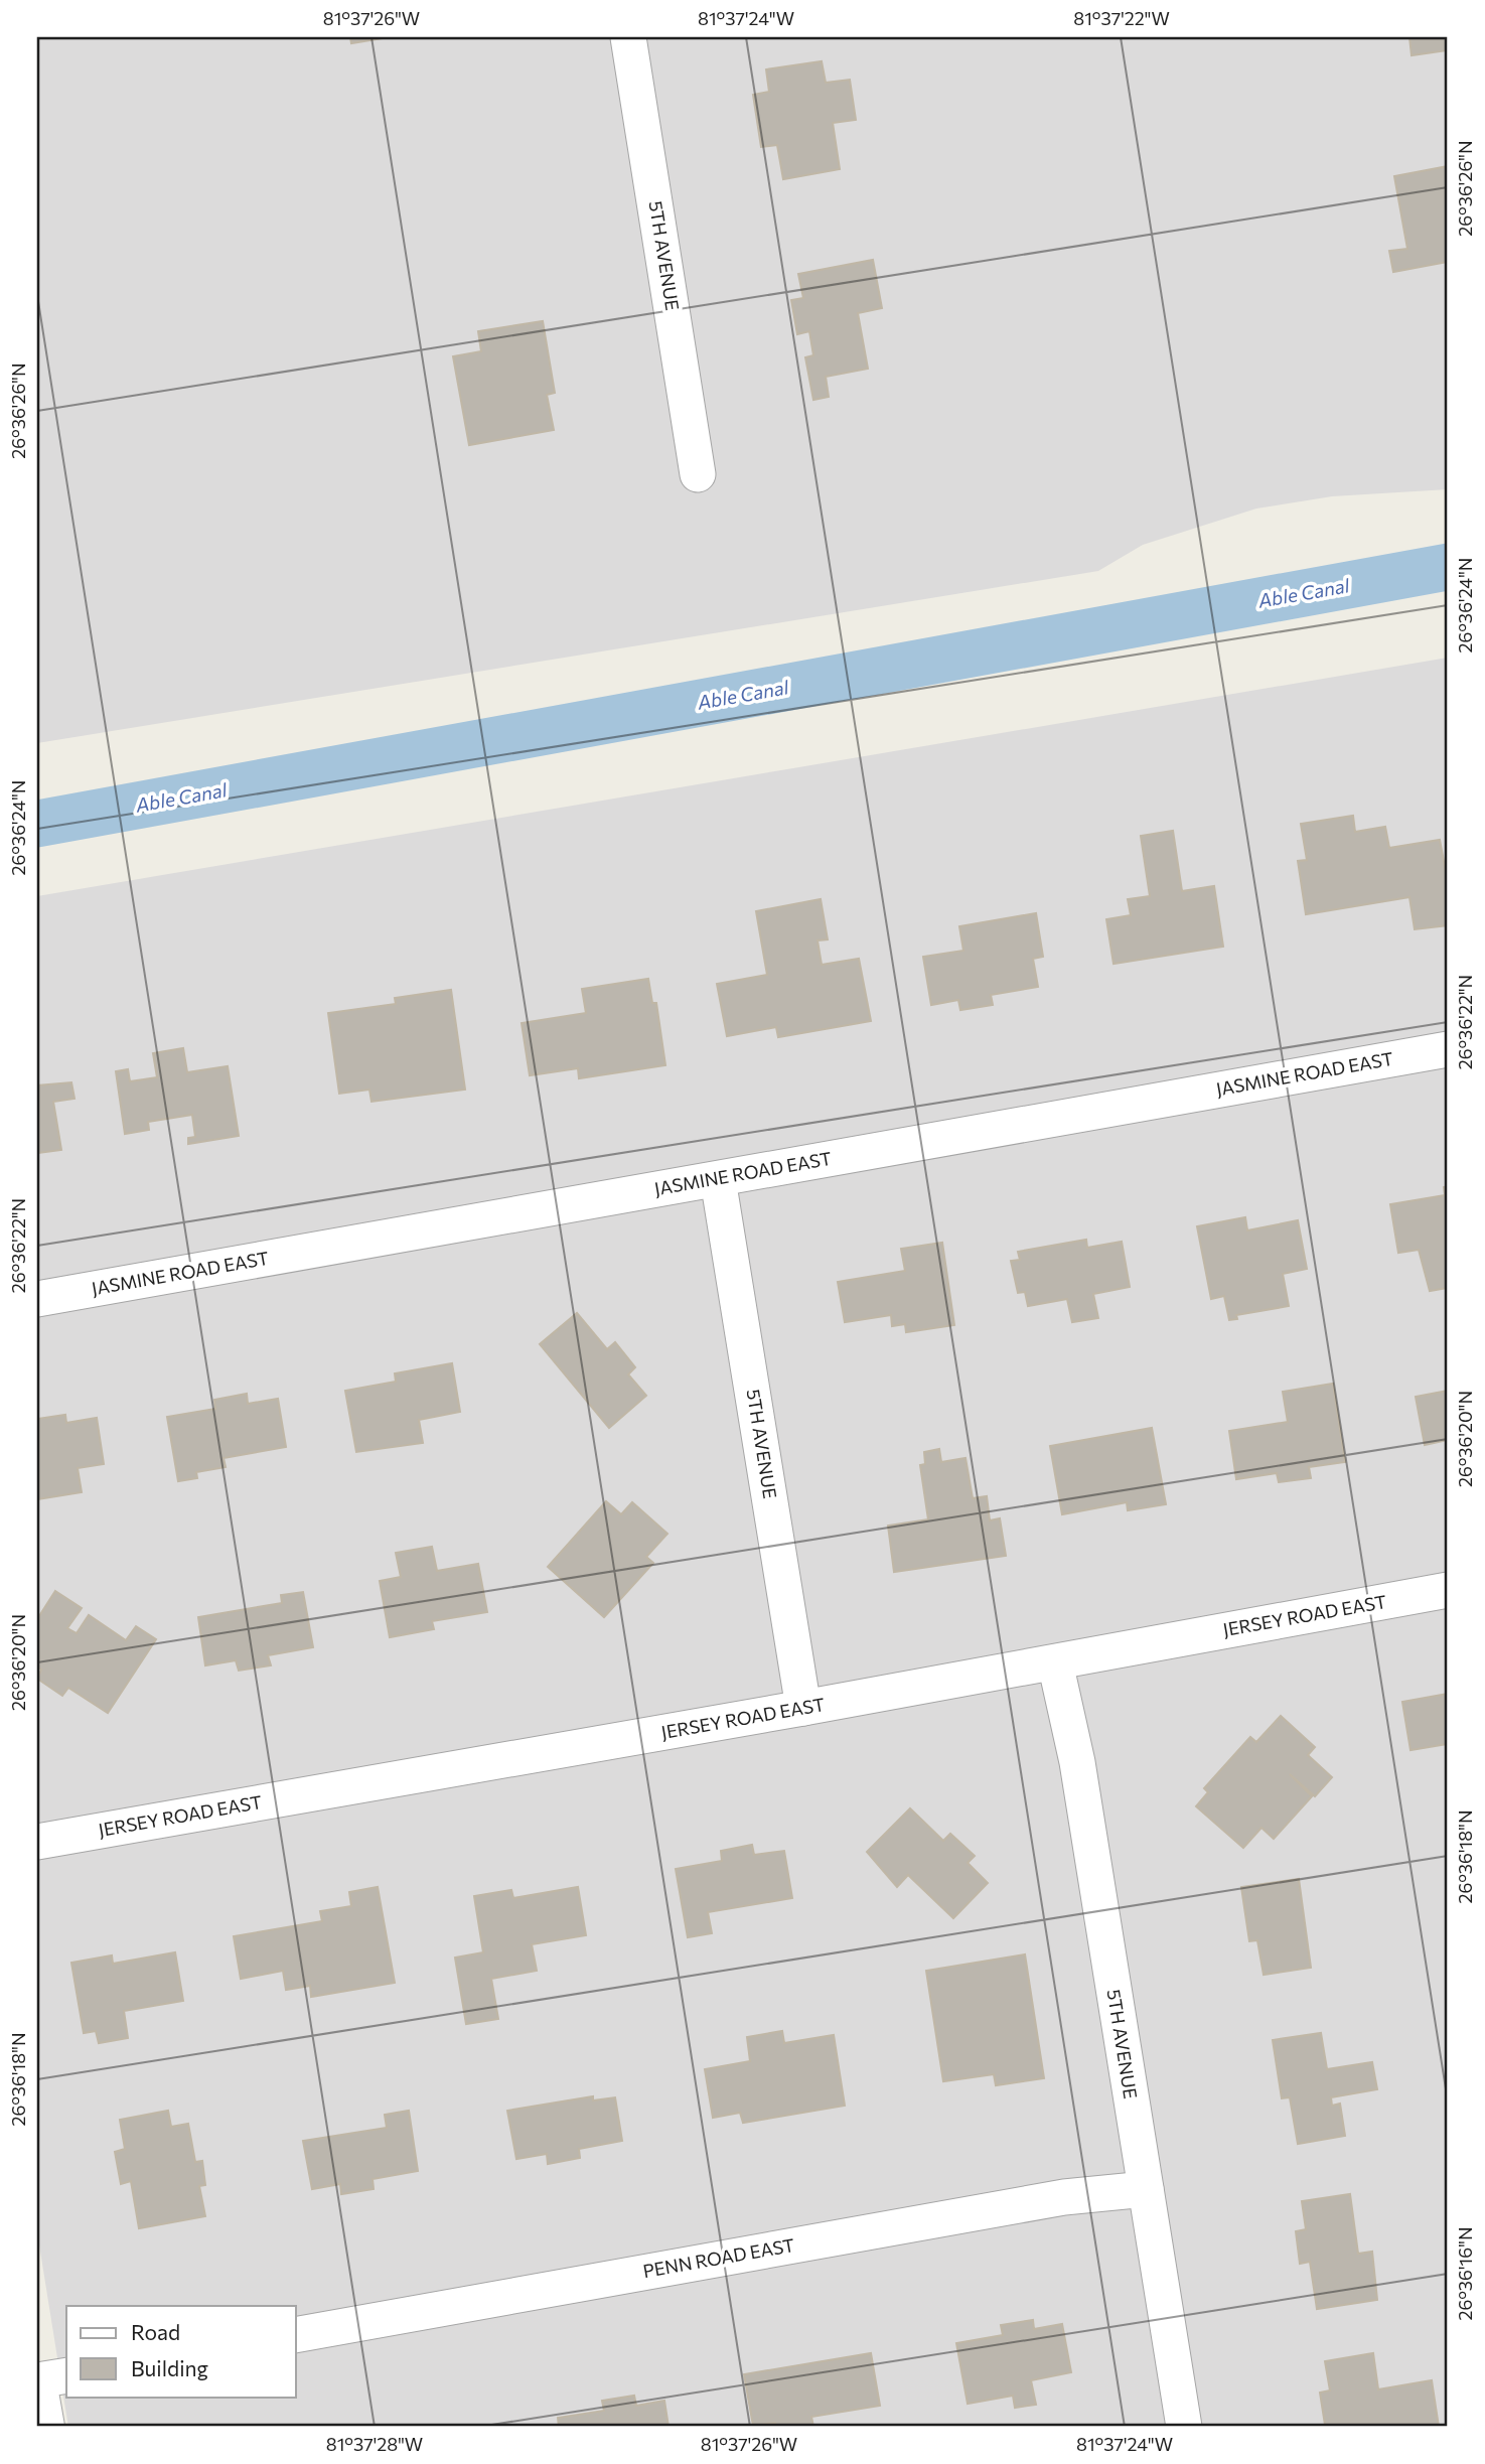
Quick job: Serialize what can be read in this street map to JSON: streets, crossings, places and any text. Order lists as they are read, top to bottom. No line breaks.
{"streets":{"street":["5TH AVENUE","JASMINE ROAD EAST","JERSEY ROAD EAST","PENN ROAD EAST"]},"crossings":[["5TH AVENUE","JASMINE ROAD EAST"],["5TH AVENUE","JERSEY ROAD EAST"],["5TH AVENUE","PENN ROAD EAST"]],"water":["Able Canal"],"legend":["Road","Building"],"coordinates":["81°37'26\"W","81°37'24\"W","81°37'22\"W","26°36'26\"N","26°36'24\"N","26°36'22\"N","26°36'20\"N","26°36'18\"N","26°36'16\"N","81°37'28\"W"]}
